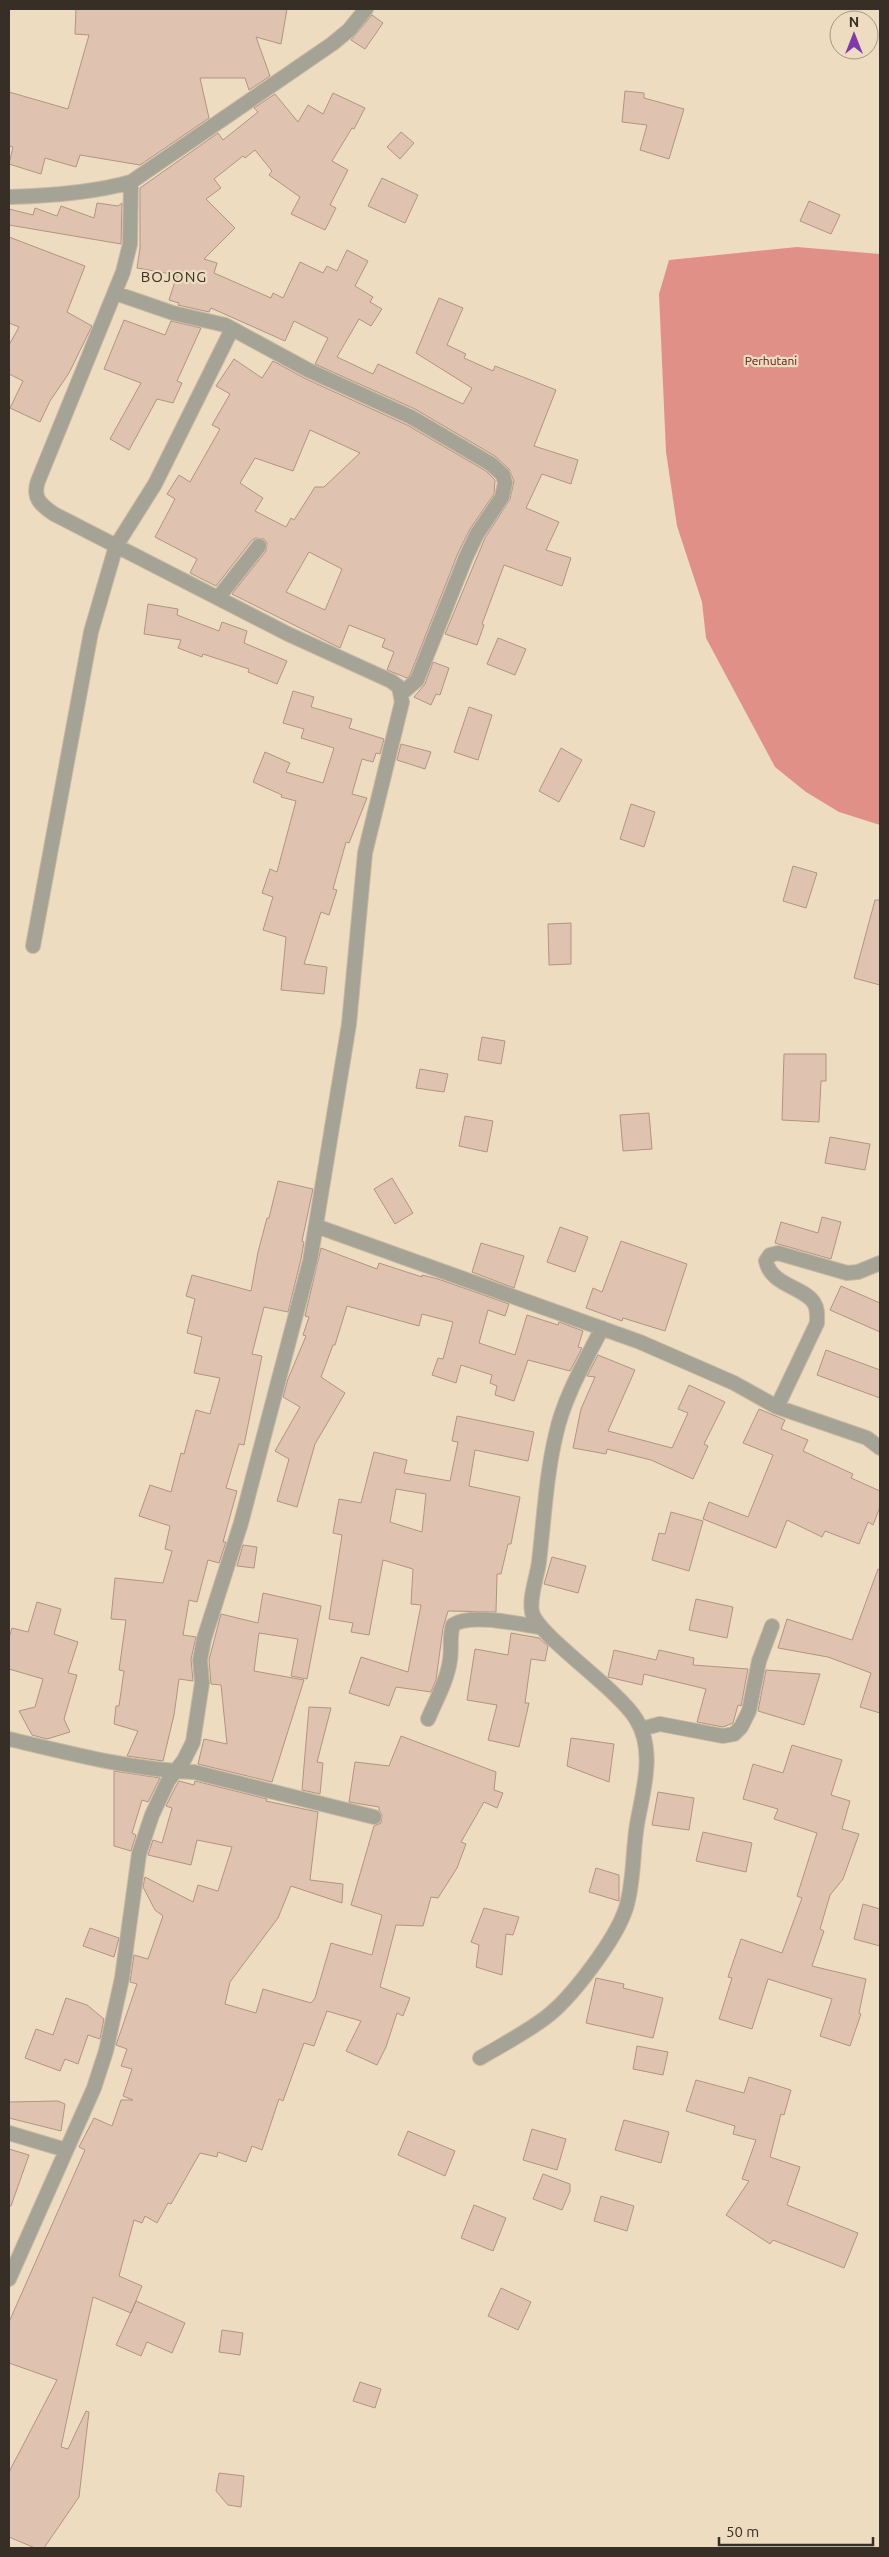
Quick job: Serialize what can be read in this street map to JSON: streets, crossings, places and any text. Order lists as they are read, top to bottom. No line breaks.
{"districts":["BOJONG"],"parks":["Perhutani"],"scale_bar":"50 m","north":"top"}
